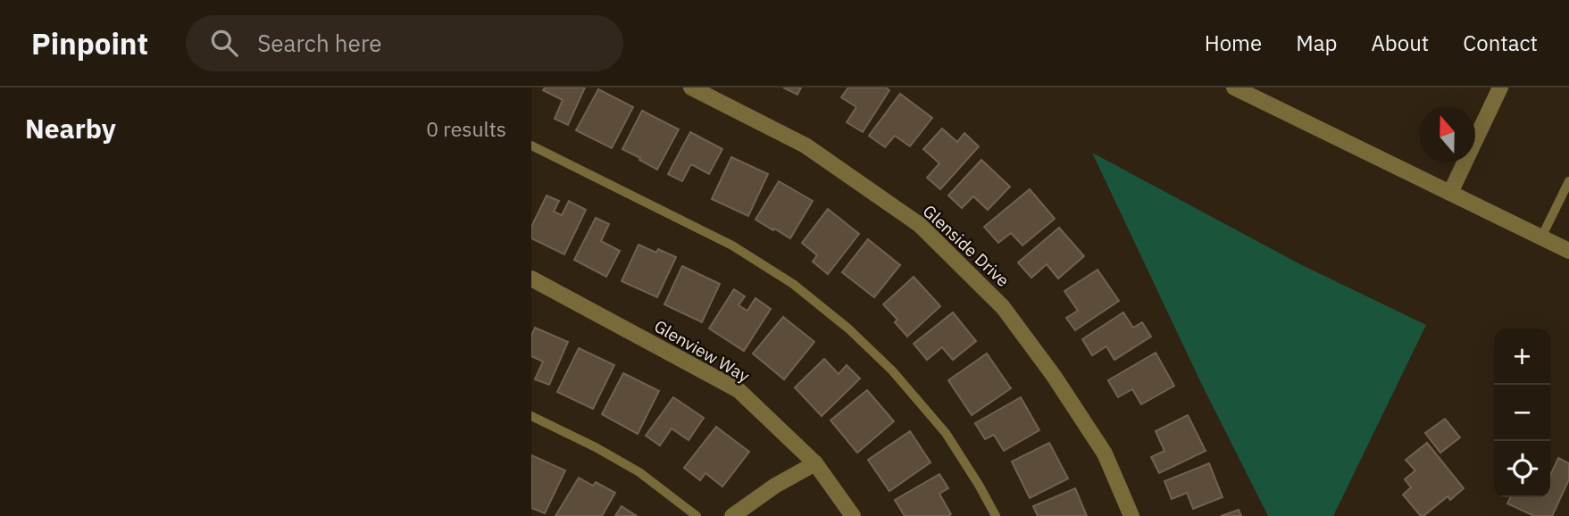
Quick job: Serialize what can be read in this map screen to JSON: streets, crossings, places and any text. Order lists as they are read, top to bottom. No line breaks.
{"streets":{"street":["Glenside Drive","Glenview Way"]},"north":"top","page":{"header":"Pinpoint","search":"Search here","nav":["Home","Map","About","Contact"],"heading":["Nearby","0 results"],"map_buttons":["+","−"]}}
